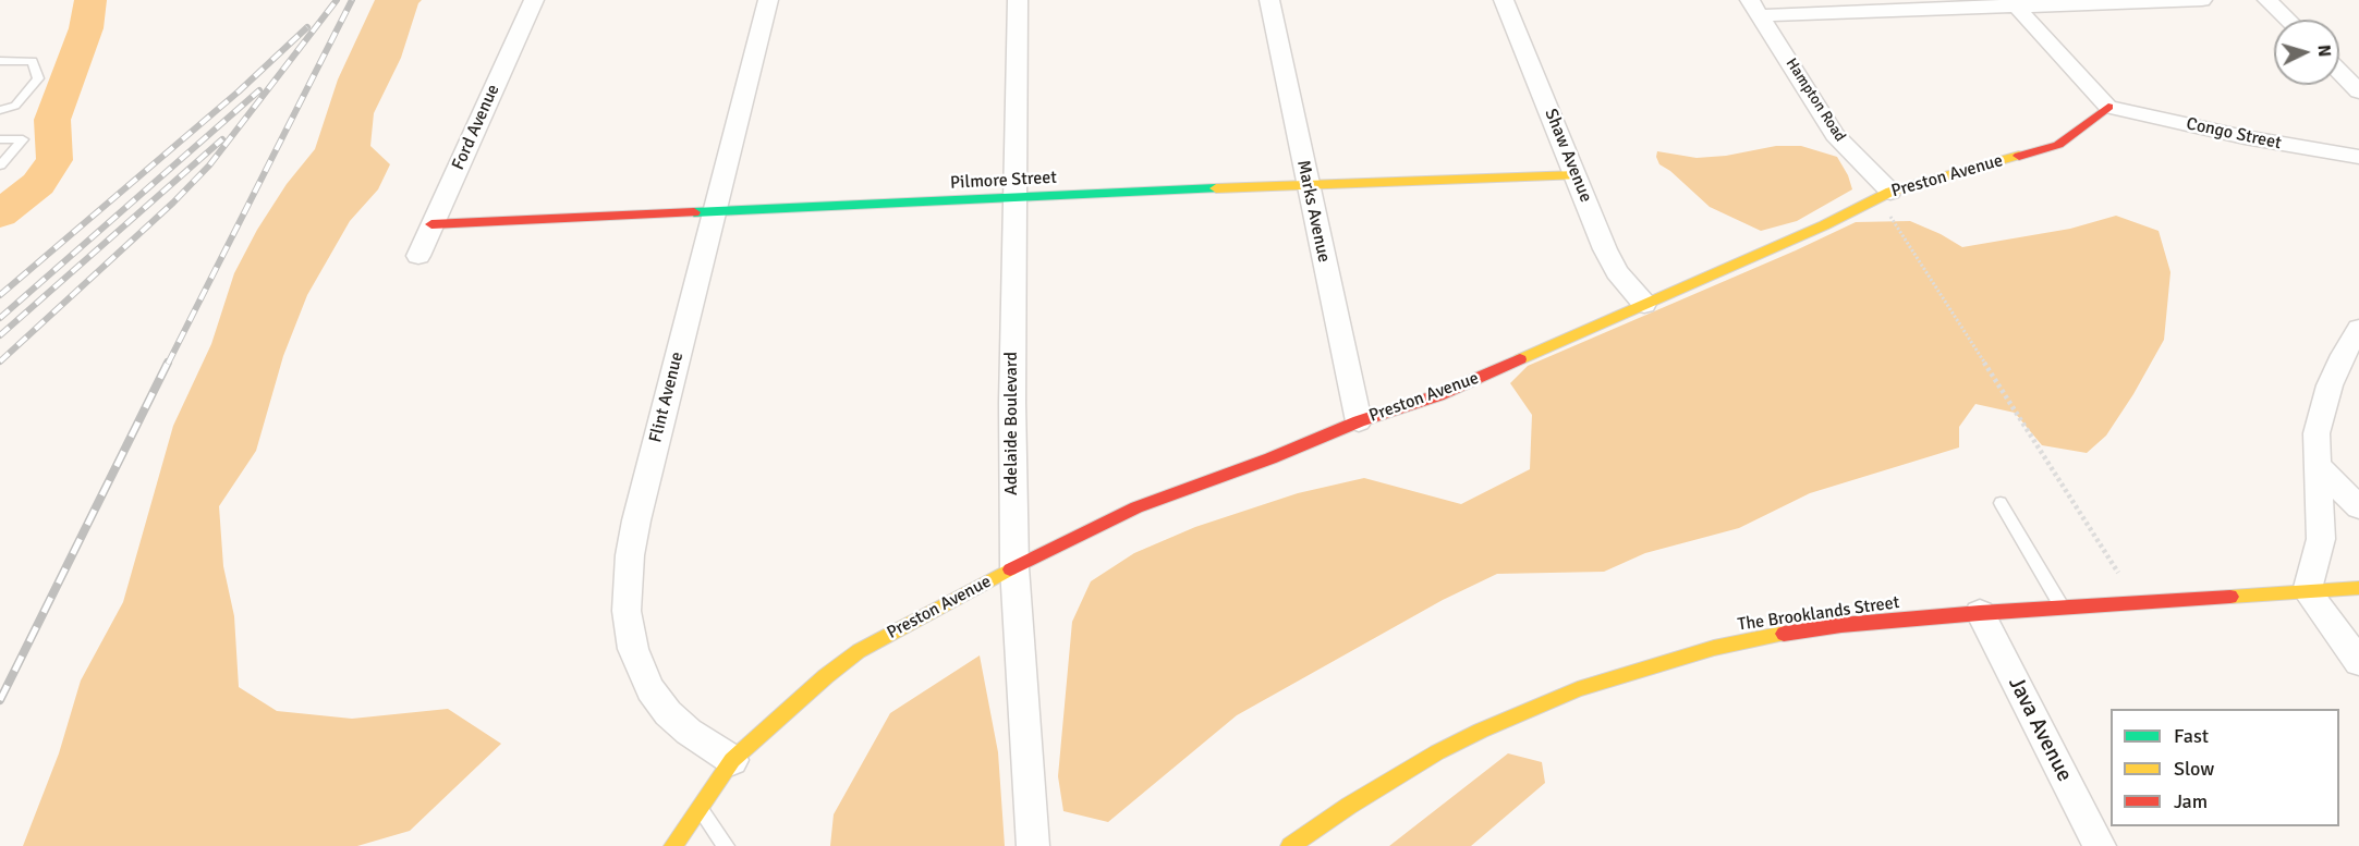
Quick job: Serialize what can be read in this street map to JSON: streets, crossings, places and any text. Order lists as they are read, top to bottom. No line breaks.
{"streets":{"street":["Hampton Road","Ford Avenue","Congo Street","Shaw Avenue","Preston Avenue","Pilmore Street","Marks Avenue","Flint Avenue","Adelaide Boulevard","The Brooklands Street","Java Avenue"]},"crossings":[["Hampton Road","Preston Avenue"],["Ford Avenue","Pilmore Street"],["Congo Street","Preston Avenue"],["Shaw Avenue","Preston Avenue"],["Shaw Avenue","Pilmore Street"],["Preston Avenue","Marks Avenue"],["Preston Avenue","Flint Avenue"],["Preston Avenue","Adelaide Boulevard"],["Pilmore Street","Marks Avenue"],["Pilmore Street","Flint Avenue"],["Pilmore Street","Adelaide Boulevard"],["The Brooklands Street","Java Avenue"]],"legend":["Fast","Slow","Jam"],"north":"right"}
